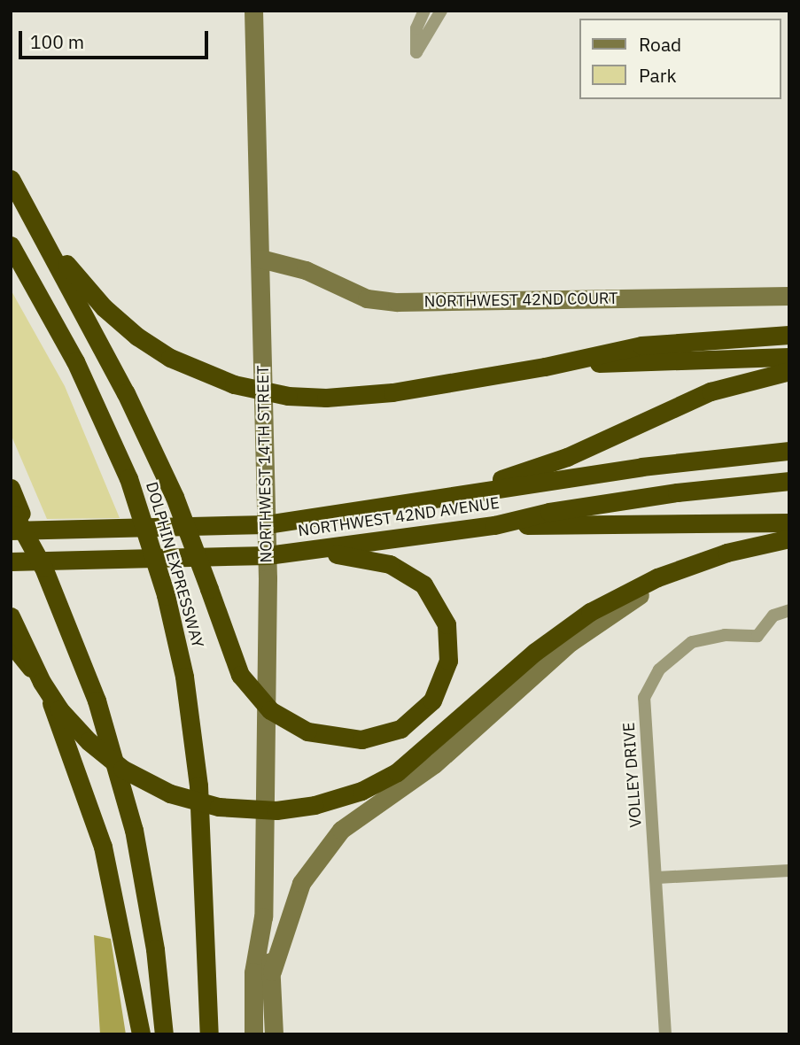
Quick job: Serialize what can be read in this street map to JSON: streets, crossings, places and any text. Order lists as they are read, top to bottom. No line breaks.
{"streets":{"highway":["NORTHWEST 42ND AVENUE","DOLPHIN EXPRESSWAY"],"street":["NORTHWEST 42ND COURT","NORTHWEST 14TH STREET","VOLLEY DRIVE"]},"crossings":[["NORTHWEST 42ND COURT","NORTHWEST 14TH STREET"],["NORTHWEST 14TH STREET","NORTHWEST 42ND AVENUE"]],"legend":["Road","Park"],"scale_bar":"100 m"}
